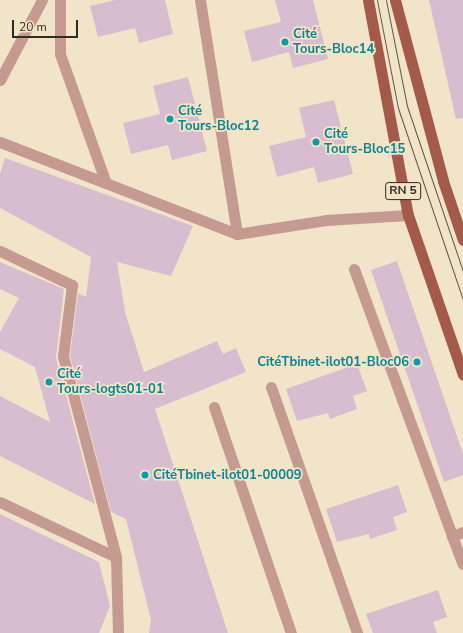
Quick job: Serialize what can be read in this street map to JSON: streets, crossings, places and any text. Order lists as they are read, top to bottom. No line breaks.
{"streets":{"main road":["RN 5"]},"places":["Cité Tours-Bloc14","Cité Tours-Bloc12","Cité Tours-Bloc15","CitéTbinet-ilot01-Bloc06","Cité Tours-logts01-01","CitéTbinet-ilot01-00009"],"scale_bar":"20 m"}
